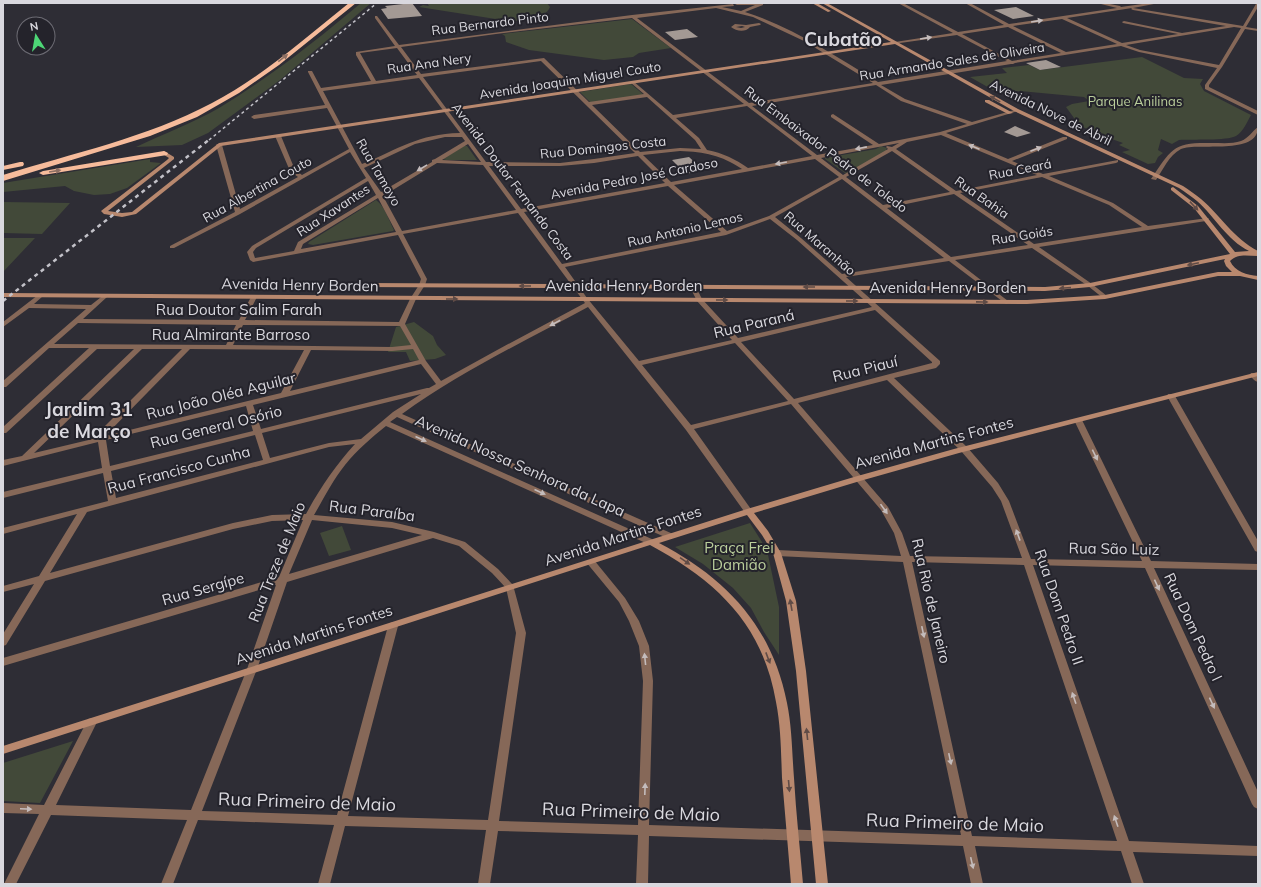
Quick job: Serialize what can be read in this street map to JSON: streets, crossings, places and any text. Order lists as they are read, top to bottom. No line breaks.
{"streets":{"street":["Rua Bernardo Pinto","Rua Armando Sales de Oliveira","Rua Ana Nery","Avenida Joaquim Miguel Couto","Avenida Nove de Abril","Rua Domingos Costa","Rua Embaixador Pedro de Toledo","Rua Ceará","Rua Tamoyo","Avenida Pedro José Cardoso","Avenida Doutor Fernando Costa","Rua Albertina Couto","Rua Bahia","Rua Xavantes","Rua Antonio Lemos","Rua Goiás","Rua Maranhão","Avenida Henry Borden","Rua Doutor Salim Farah","Rua Paraná","Rua Almirante Barroso","Rua Piauí","Rua João Oléa Aguilar","Rua General Osório","Avenida Martins Fontes","Avenida Nossa Senhora da Lapa","Rua Francisco Cunha","Rua Paraíba","Rua São Luiz","Rua Treze de Maio","Rua Sergípe","Rua Rio de Janeiro","Rua Dom Pedro II","Rua Dom Pedro I","Rua Primeiro de Maio"]},"crossings":[["Rua Bernardo Pinto","Rua Ana Nery"],["Rua Bernardo Pinto","Rua Embaixador Pedro de Toledo"],["Rua Bernardo Pinto","Avenida Doutor Fernando Costa"],["Rua Armando Sales de Oliveira","Avenida Nove de Abril"],["Rua Armando Sales de Oliveira","Rua Embaixador Pedro de Toledo"],["Rua Ana Nery","Avenida Joaquim Miguel Couto"],["Rua Ana Nery","Rua Tamoyo"],["Rua Ana Nery","Avenida Doutor Fernando Costa"],["Avenida Joaquim Miguel Couto","Avenida Nove de Abril"],["Avenida Joaquim Miguel Couto","Rua Embaixador Pedro de Toledo"],["Avenida Joaquim Miguel Couto","Rua Tamoyo"],["Avenida Joaquim Miguel Couto","Avenida Doutor Fernando Costa"],["Avenida Nove de Abril","Rua Ceará"],["Avenida Nove de Abril","Avenida Pedro José Cardoso"],["Avenida Nove de Abril","Rua Goiás"],["Avenida Nove de Abril","Avenida Henry Borden"],["Rua Domingos Costa","Avenida Pedro José Cardoso"],["Rua Domingos Costa","Avenida Doutor Fernando Costa"],["Rua Domingos Costa","Rua Xavantes"],["Rua Embaixador Pedro de Toledo","Rua Ceará"],["Rua Embaixador Pedro de Toledo","Avenida Pedro José Cardoso"],["Rua Embaixador Pedro de Toledo","Rua Antonio Lemos"],["Rua Embaixador Pedro de Toledo","Rua Goiás"],["Rua Embaixador Pedro de Toledo","Avenida Henry Borden"],["Rua Ceará","Rua Bahia"],["Rua Tamoyo","Avenida Pedro José Cardoso"],["Rua Tamoyo","Rua Albertina Couto"],["Rua Tamoyo","Rua Xavantes"],["Rua Tamoyo","Avenida Henry Borden"],["Avenida Pedro José Cardoso","Avenida Doutor Fernando Costa"],["Avenida Pedro José Cardoso","Rua Bahia"],["Avenida Pedro José Cardoso","Rua Xavantes"],["Avenida Pedro José Cardoso","Rua Antonio Lemos"],["Avenida Doutor Fernando Costa","Rua Xavantes"],["Avenida Doutor Fernando Costa","Rua Antonio Lemos"],["Avenida Doutor Fernando Costa","Avenida Henry Borden"],["Avenida Doutor Fernando Costa","Rua Paraná"],["Avenida Doutor Fernando Costa","Rua Piauí"],["Avenida Doutor Fernando Costa","Avenida Martins Fontes"],["Avenida Doutor Fernando Costa","Rua Treze de Maio"],["Rua Bahia","Rua Antonio Lemos"],["Rua Bahia","Rua Goiás"],["Rua Bahia","Avenida Henry Borden"],["Rua Antonio Lemos","Rua Maranhão"],["Rua Goiás","Rua Maranhão"],["Rua Maranhão","Avenida Henry Borden"],["Rua Maranhão","Rua Piauí"],["Avenida Henry Borden","Rua Piauí"],["Avenida Henry Borden","Rua Treze de Maio"],["Avenida Henry Borden","Rua Rio de Janeiro"],["Rua Paraná","Rua Piauí"],["Rua Paraná","Rua Rio de Janeiro"],["Rua Piauí","Rua Rio de Janeiro"],["Rua Piauí","Rua Dom Pedro II"],["Rua General Osório","Rua Treze de Maio"],["Avenida Martins Fontes","Avenida Nossa Senhora da Lapa"],["Avenida Martins Fontes","Rua Paraíba"],["Avenida Martins Fontes","Rua Treze de Maio"],["Avenida Martins Fontes","Rua Rio de Janeiro"],["Avenida Martins Fontes","Rua Dom Pedro II"],["Avenida Martins Fontes","Rua Dom Pedro I"],["Avenida Nossa Senhora da Lapa","Rua Treze de Maio"],["Avenida Nossa Senhora da Lapa","Rua Primeiro de Maio"],["Rua Francisco Cunha","Rua Treze de Maio"],["Rua Paraíba","Rua Treze de Maio"],["Rua Paraíba","Rua Sergípe"],["Rua Paraíba","Rua Primeiro de Maio"],["Rua São Luiz","Rua Rio de Janeiro"],["Rua São Luiz","Rua Dom Pedro II"],["Rua São Luiz","Rua Dom Pedro I"],["Rua Treze de Maio","Rua Sergípe"],["Rua Treze de Maio","Rua Primeiro de Maio"],["Rua Rio de Janeiro","Rua Primeiro de Maio"],["Rua Dom Pedro II","Rua Primeiro de Maio"]],"one_way":["Rua Rio de Janeiro","Rua Dom Pedro II","Rua Dom Pedro I"],"districts":["Cubatão","Jardim 31 de Março"],"parks":["Parque Anilinas","Praça Frei Damião"],"north":"top"}
